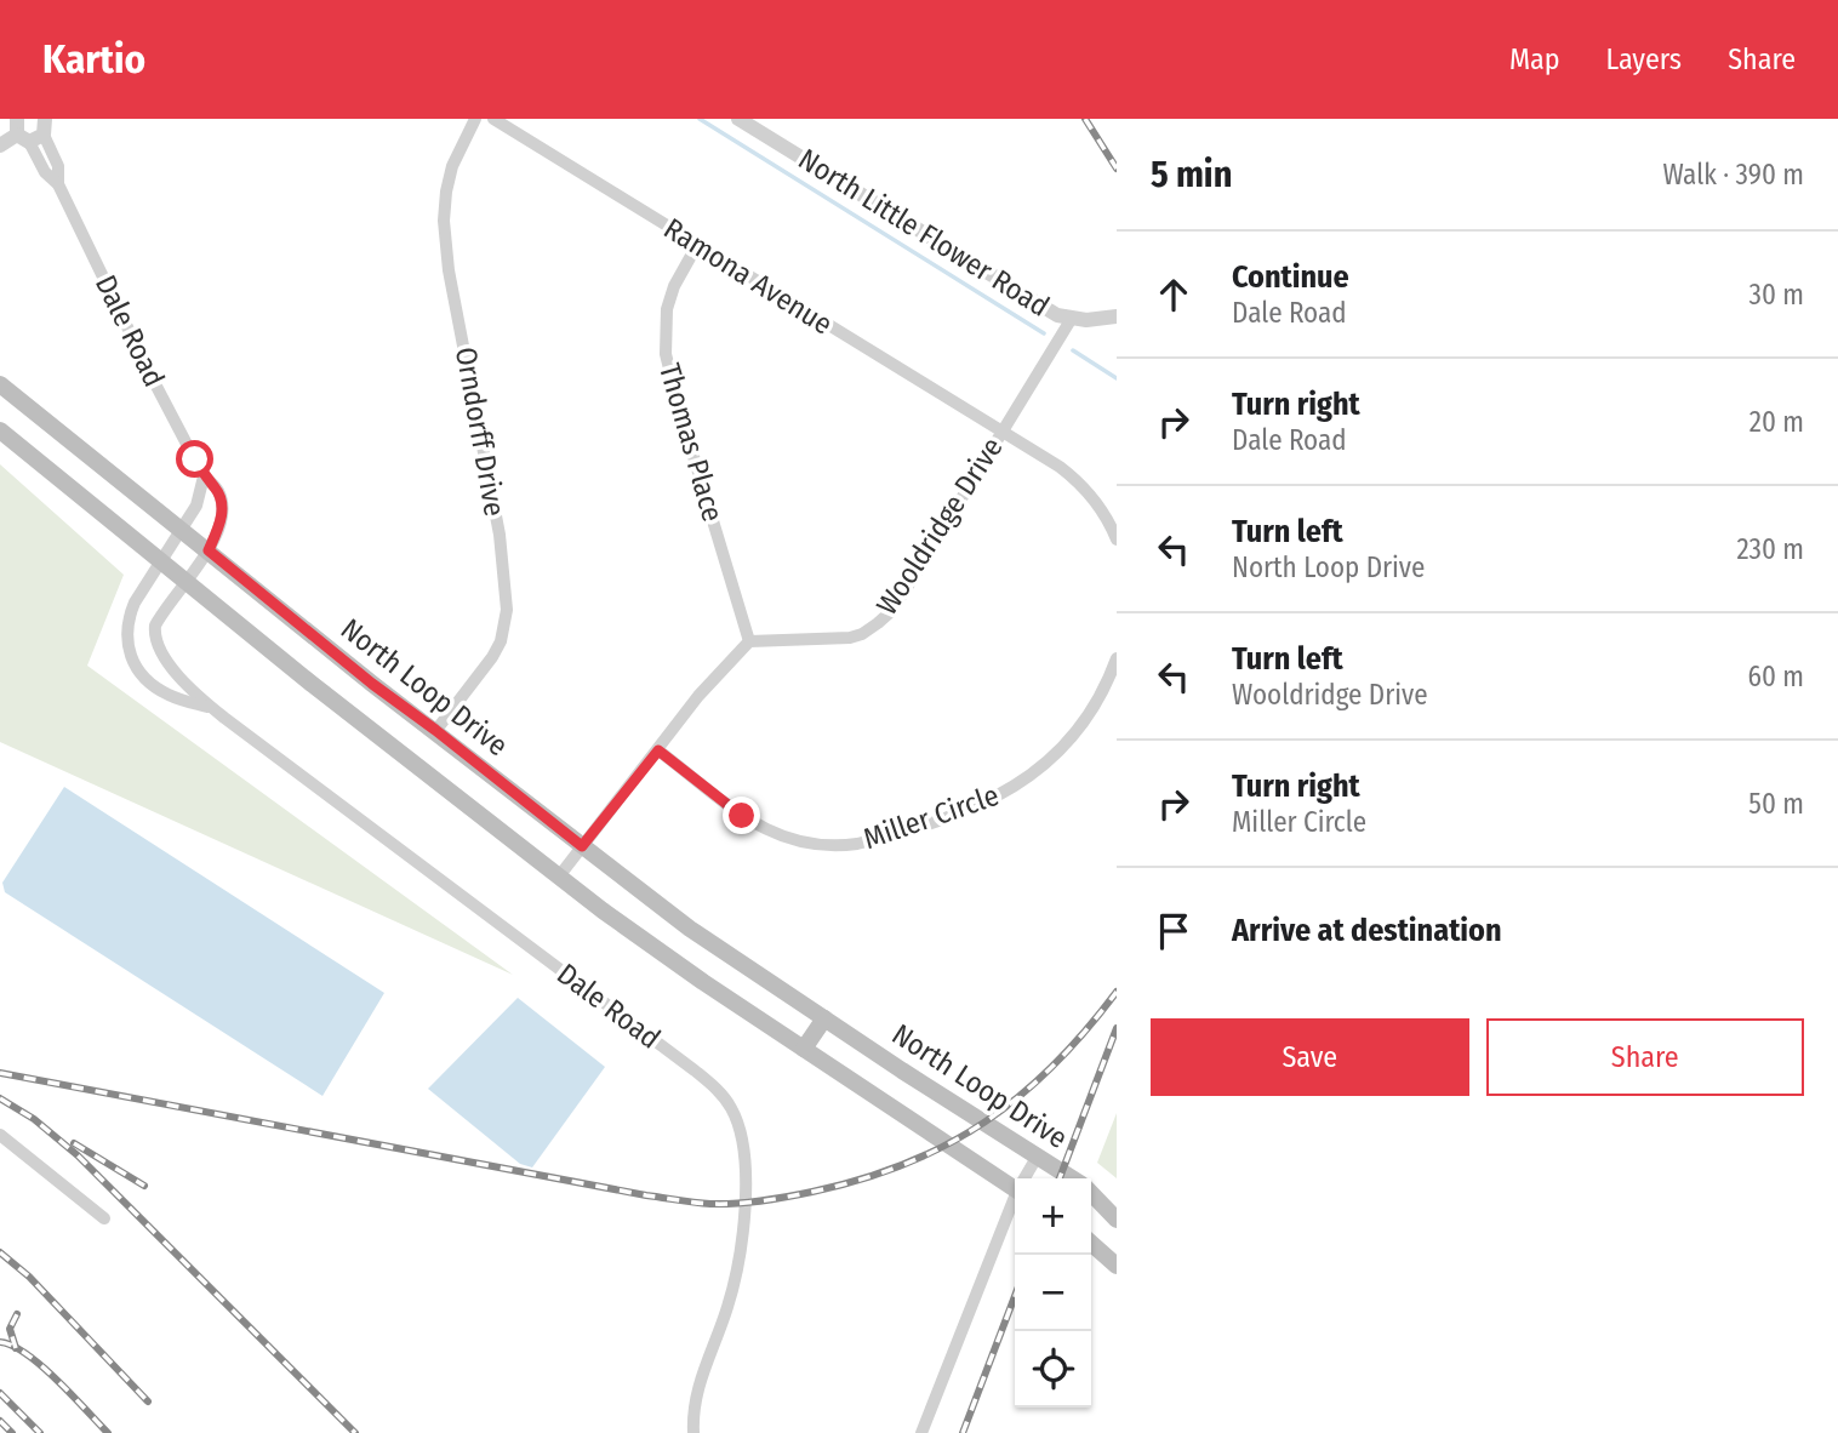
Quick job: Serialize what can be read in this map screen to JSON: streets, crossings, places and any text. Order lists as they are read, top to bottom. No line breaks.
{"streets":{"main road":["North Loop Drive"],"street":["North Little Flower Road","Ramona Avenue","Dale Road","Orndorff Drive","Thomas Place","Wooldridge Drive","Miller Circle"]},"crossings":[["North Little Flower Road","Wooldridge Drive"],["Ramona Avenue","Thomas Place"],["Ramona Avenue","Wooldridge Drive"],["Dale Road","North Loop Drive"],["Orndorff Drive","North Loop Drive"],["Thomas Place","Wooldridge Drive"]],"page":{"header":"Kartio","nav":["Map","Layers","Share"],"heading":["5 min","Walk · 390 m"],"list":[["Continue","Dale Road","30 m"],["Turn right","Dale Road","20 m"],["Turn left","North Loop Drive","230 m"],["Turn left","Wooldridge Drive","60 m"],["Turn right","Miller Circle","50 m"],"Arrive at destination"],"buttons":["Save","Share"],"map_buttons":["+","−"]}}
